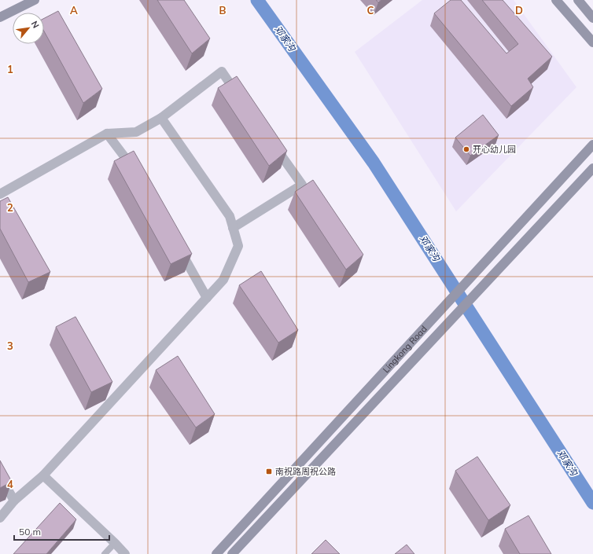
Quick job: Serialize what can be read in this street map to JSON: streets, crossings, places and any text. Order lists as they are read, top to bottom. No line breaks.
{"streets":{"street":["Lingkong Road"]},"water":["邓家沟"],"places":{"other":["开心幼儿园"],"transit":["南祝路周祝公路"]},"scale_bar":"50 m","north":"top right","grid":{"columns":["A","B","C","D"],"rows":["1","2","3","4"]}}
